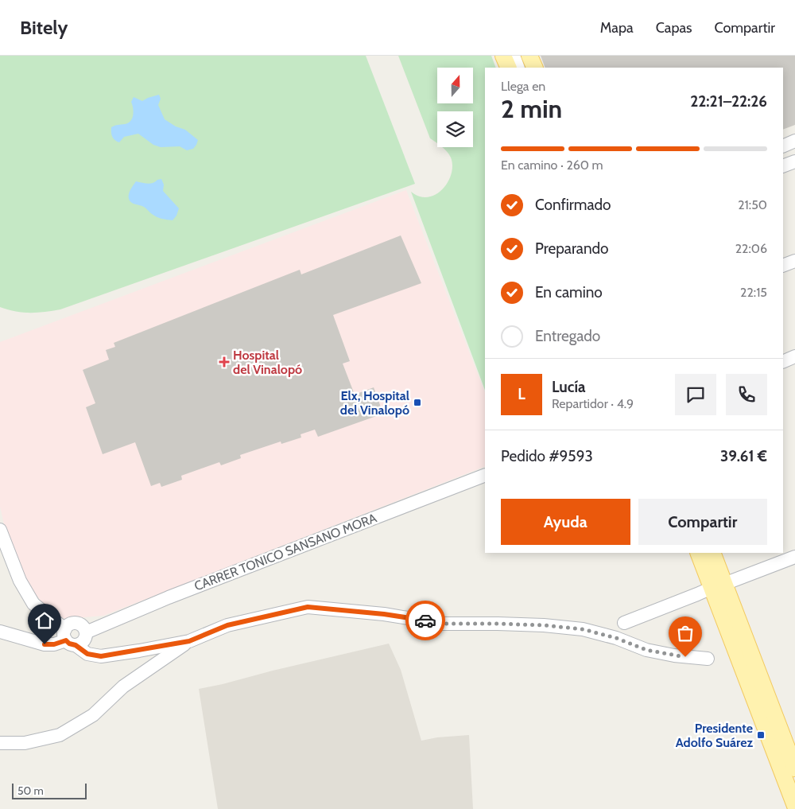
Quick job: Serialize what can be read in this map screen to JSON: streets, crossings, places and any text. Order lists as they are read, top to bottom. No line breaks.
{"streets":{"street":["CARRER TONICO SANSANO MORA"]},"places":{"health":["Hospital del Vinalopó"],"transit":["Elx, Hospital del Vinalopó","Presidente Adolfo Suárez"]},"scale_bar":"50 m","north":"top","page":{"header":"Bitely","nav":["Mapa","Capas","Compartir"],"heading":["2 min","Llega en","22:21–22:26"],"panel":["Lucía","Repartidor · 4.9","Pedido #9593","39.61 €"],"bar":"En camino · 260 m","list":[["Confirmado","21:50"],["Preparando","22:06"],["En camino","22:15"],"Entregado"],"round":"L","buttons":["Ayuda","Compartir"],"scale":"50 m"}}
